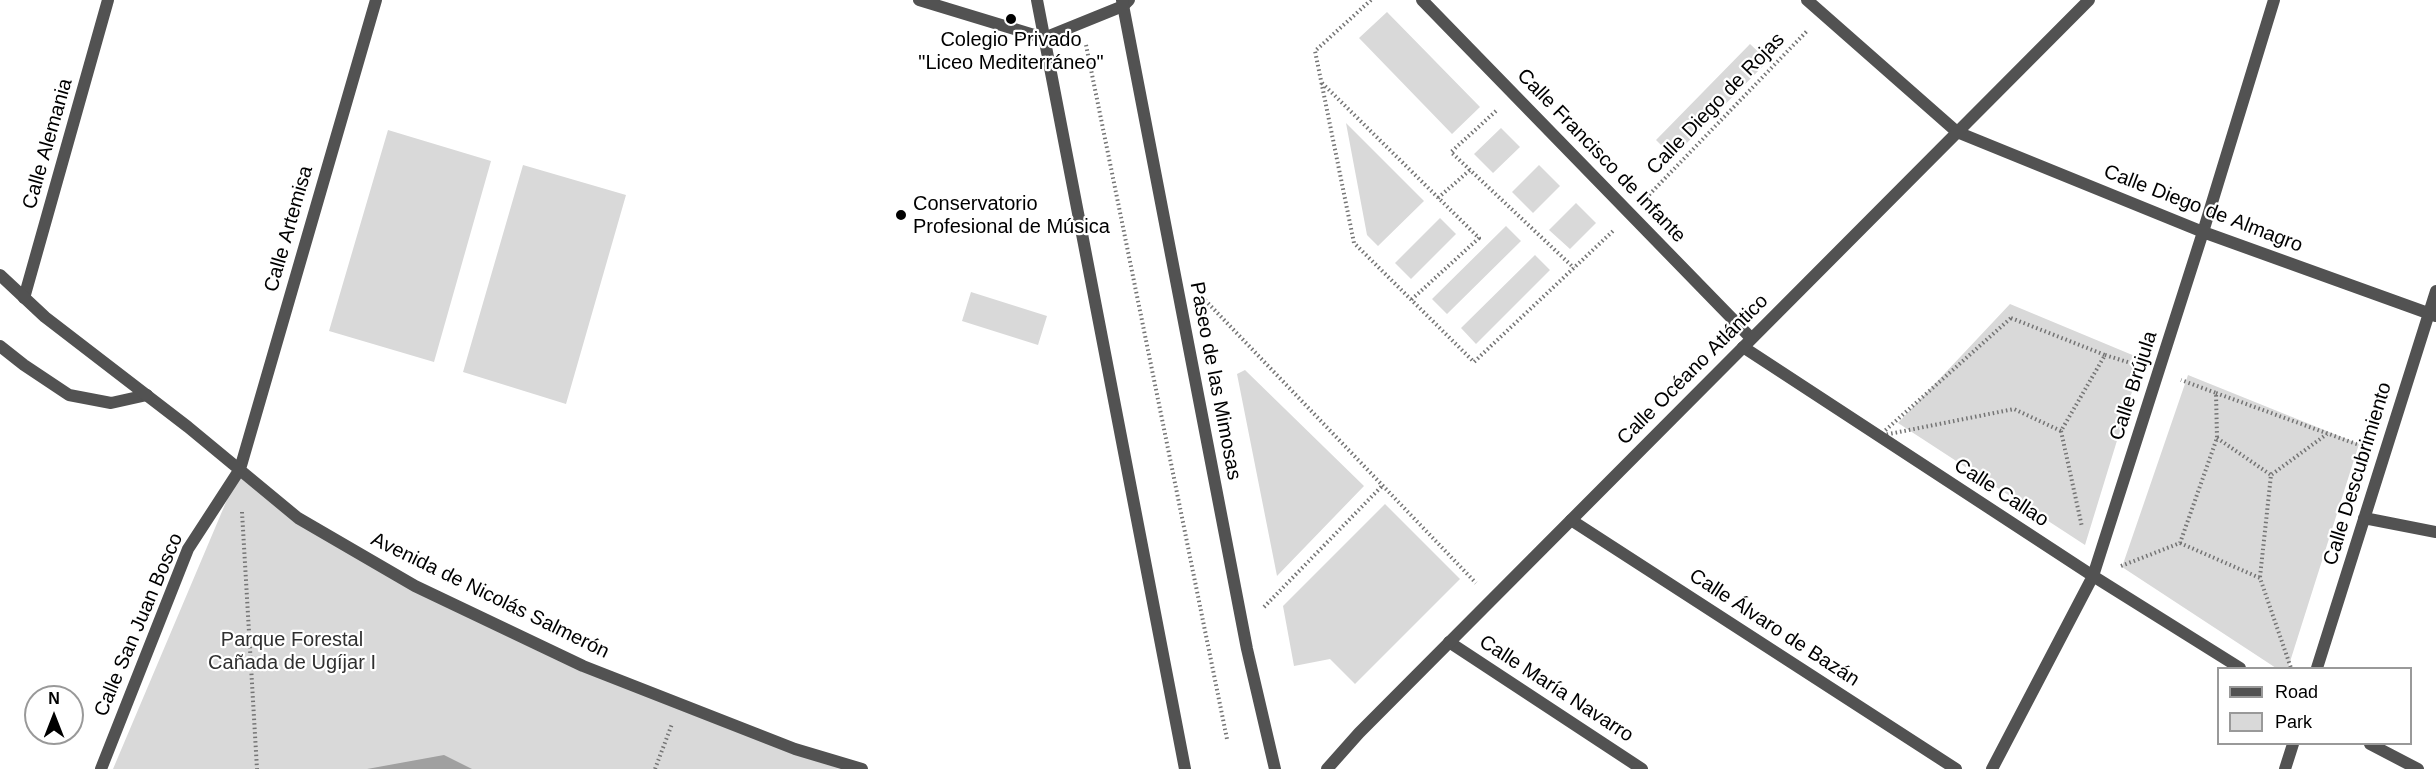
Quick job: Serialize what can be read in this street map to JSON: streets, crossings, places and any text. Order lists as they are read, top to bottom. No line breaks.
{"streets":{"street":["Calle Alemania","Calle Francisco de Infante","Calle Diego de Almagro","Calle Artemisa","Calle Océano Atlántico","Paseo de las Mimosas","Calle Brújula","Calle Descubrimiento","Calle Callao","Avenida de Nicolás Salmerón","Calle San Juan Bosco","Calle Álvaro de Bazán","Calle María Navarro"],"path":["Calle Diego de Rojas"]},"crossings":[["Calle Diego de Rojas","Calle Francisco de Infante"],["Calle Diego de Rojas","Calle Diego de Almagro"],["Calle Alemania","Avenida de Nicolás Salmerón"],["Calle Francisco de Infante","Calle Océano Atlántico"],["Calle Francisco de Infante","Calle Callao"],["Calle Diego de Almagro","Calle Océano Atlántico"],["Calle Diego de Almagro","Calle Brújula"],["Calle Diego de Almagro","Calle Descubrimiento"],["Calle Artemisa","Avenida de Nicolás Salmerón"],["Calle Artemisa","Calle San Juan Bosco"],["Calle Océano Atlántico","Calle Callao"],["Calle Océano Atlántico","Calle Álvaro de Bazán"],["Calle Océano Atlántico","Calle María Navarro"],["Calle Brújula","Calle Callao"],["Avenida de Nicolás Salmerón","Calle San Juan Bosco"]],"parks":["Parque Forestal Cañada de Ugíjar I"],"places":["Colegio Privado \"Liceo Mediterráneo\"","Conservatorio Profesional de Música"],"legend":["Road","Park"],"north":"top"}
